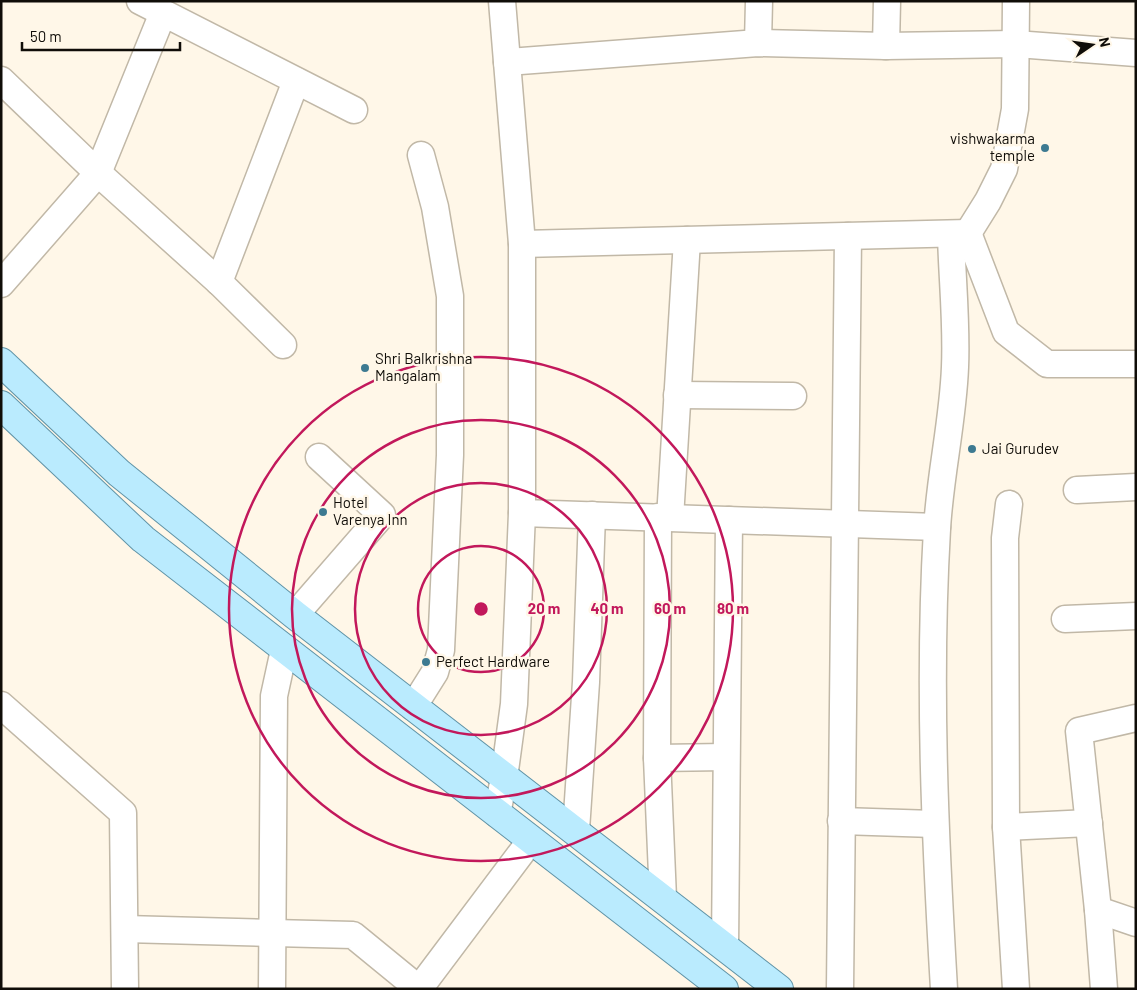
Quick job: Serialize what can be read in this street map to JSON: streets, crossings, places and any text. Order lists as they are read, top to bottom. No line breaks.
{"places":["vishwakarma temple","Shri Balkrishna Mangalam","Jai Gurudev","Hotel Varenya Inn","Perfect Hardware"],"scale_bar":"50 m","north":"right","rings":["20 m","40 m","60 m","80 m"]}
